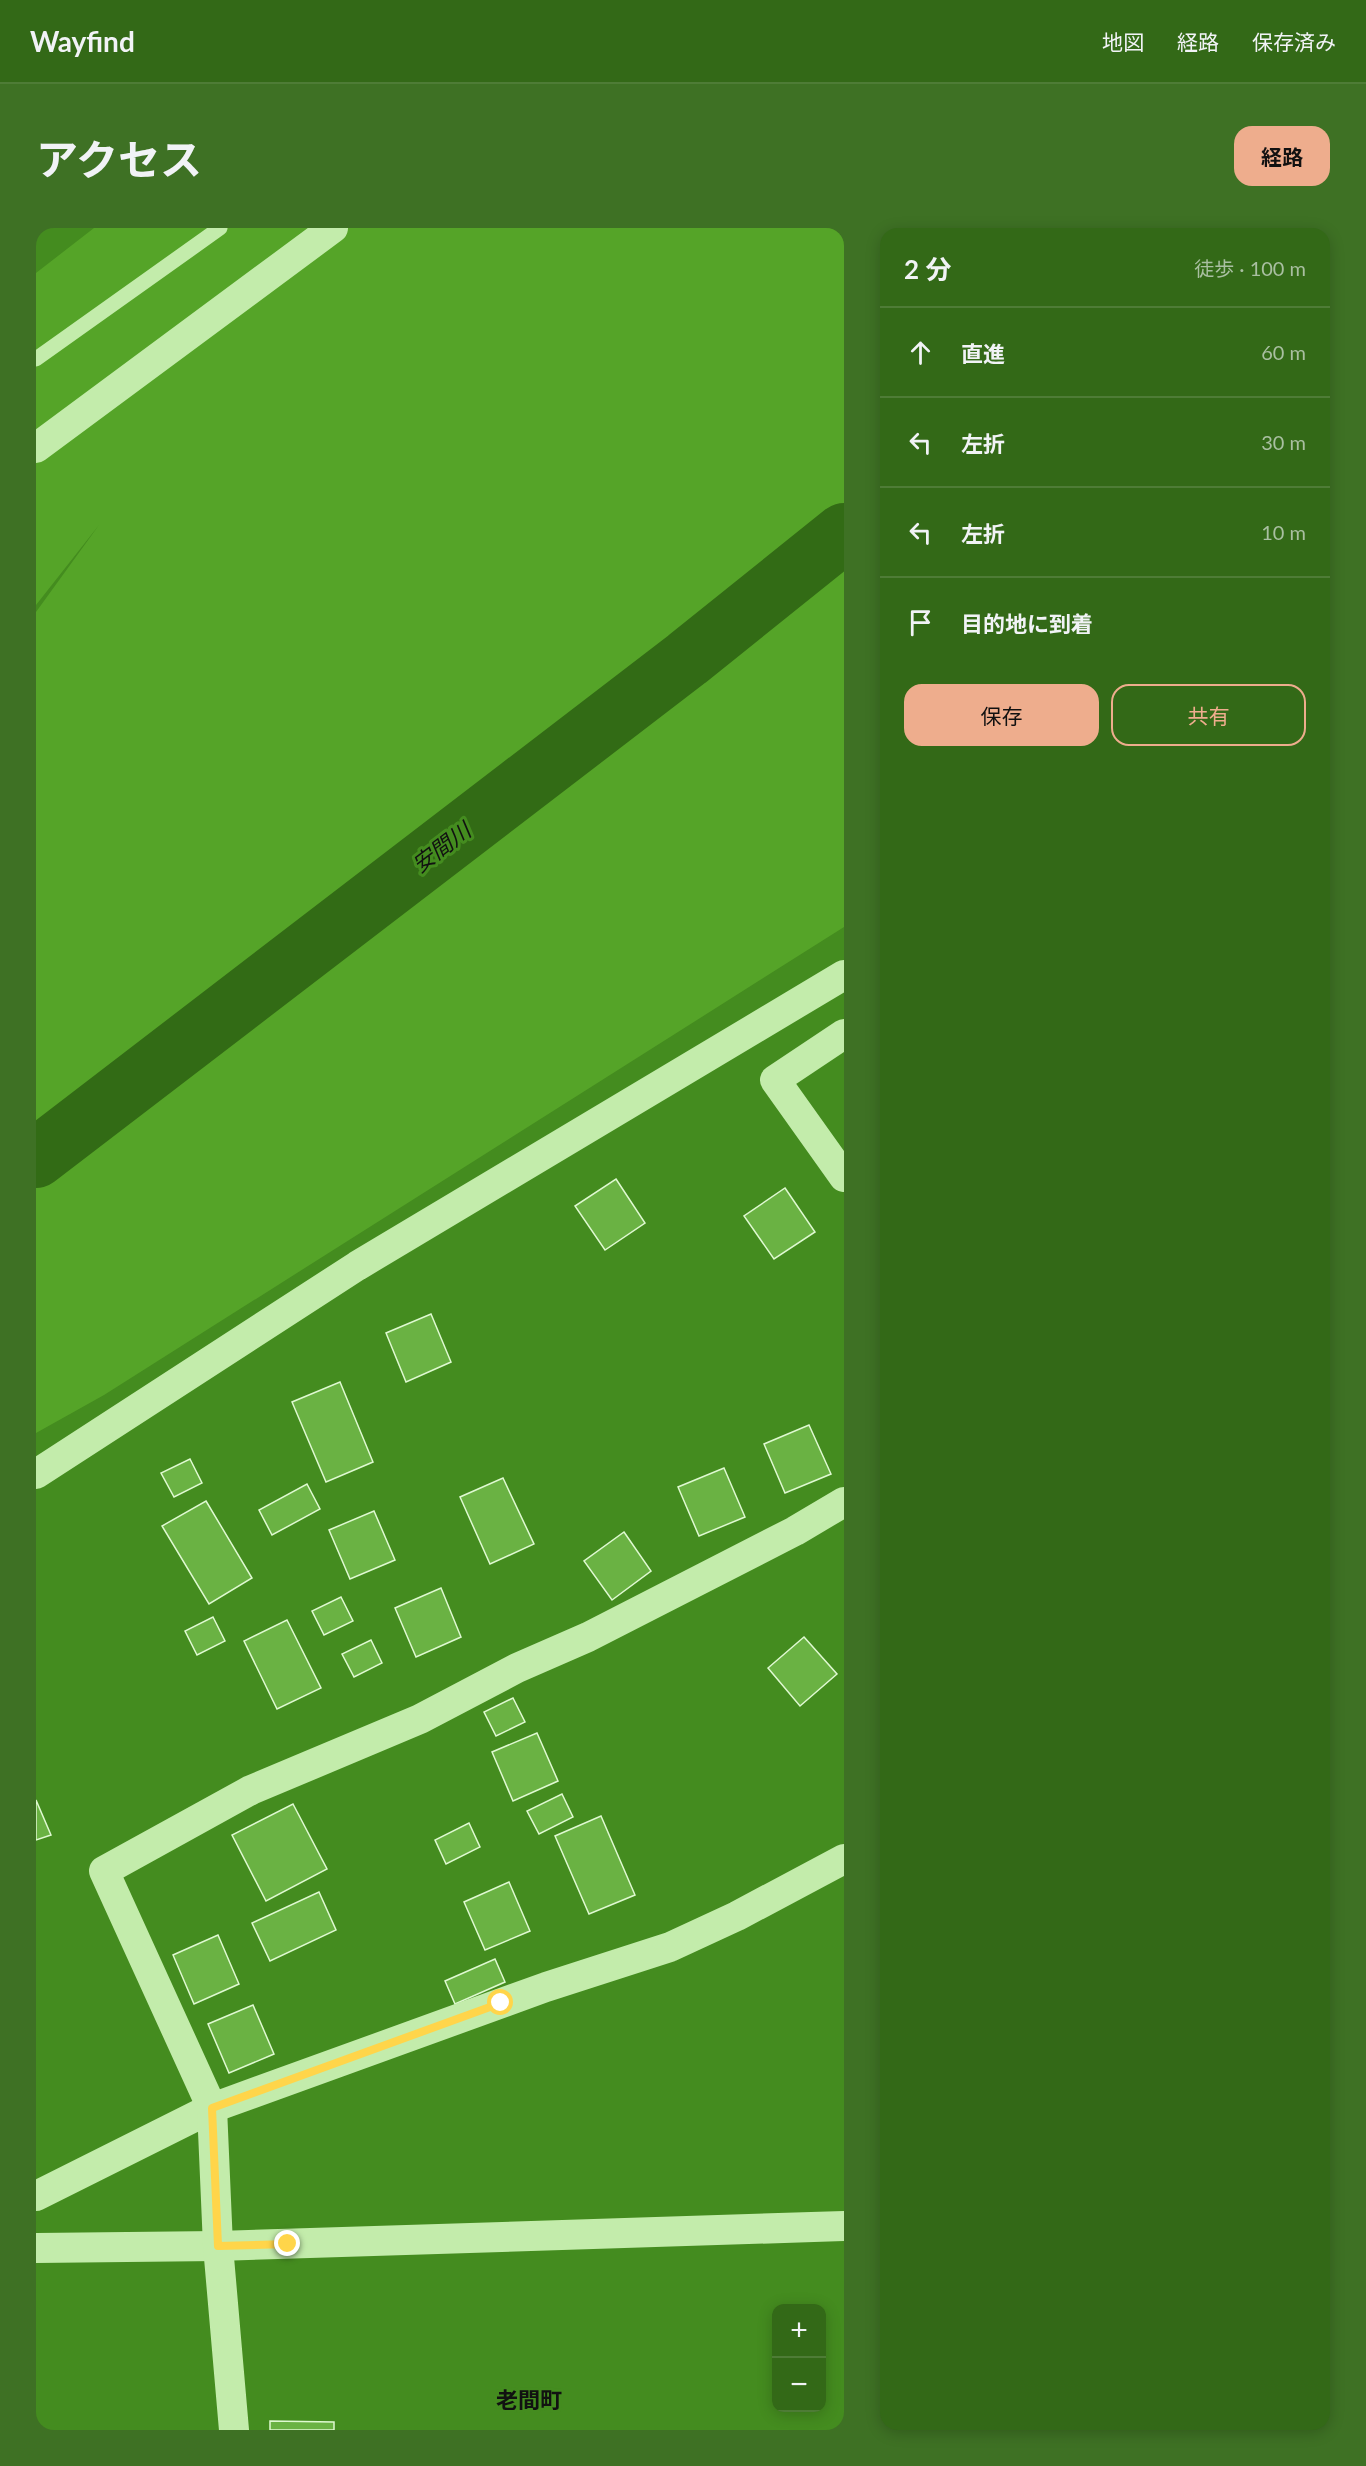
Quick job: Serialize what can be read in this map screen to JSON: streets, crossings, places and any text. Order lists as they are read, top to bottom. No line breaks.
{"districts":["老間町"],"water":["安間川"],"page":{"header":"Wayfind","nav":["地図","経路","保存済み"],"title":"アクセス","buttons":["経路",["保存","共有"]],"heading":["2 分","徒歩 · 100 m"],"list":[["直進","60 m"],["左折","30 m"],["左折","10 m"],"目的地に到着"],"map_buttons":["+","−"]}}
